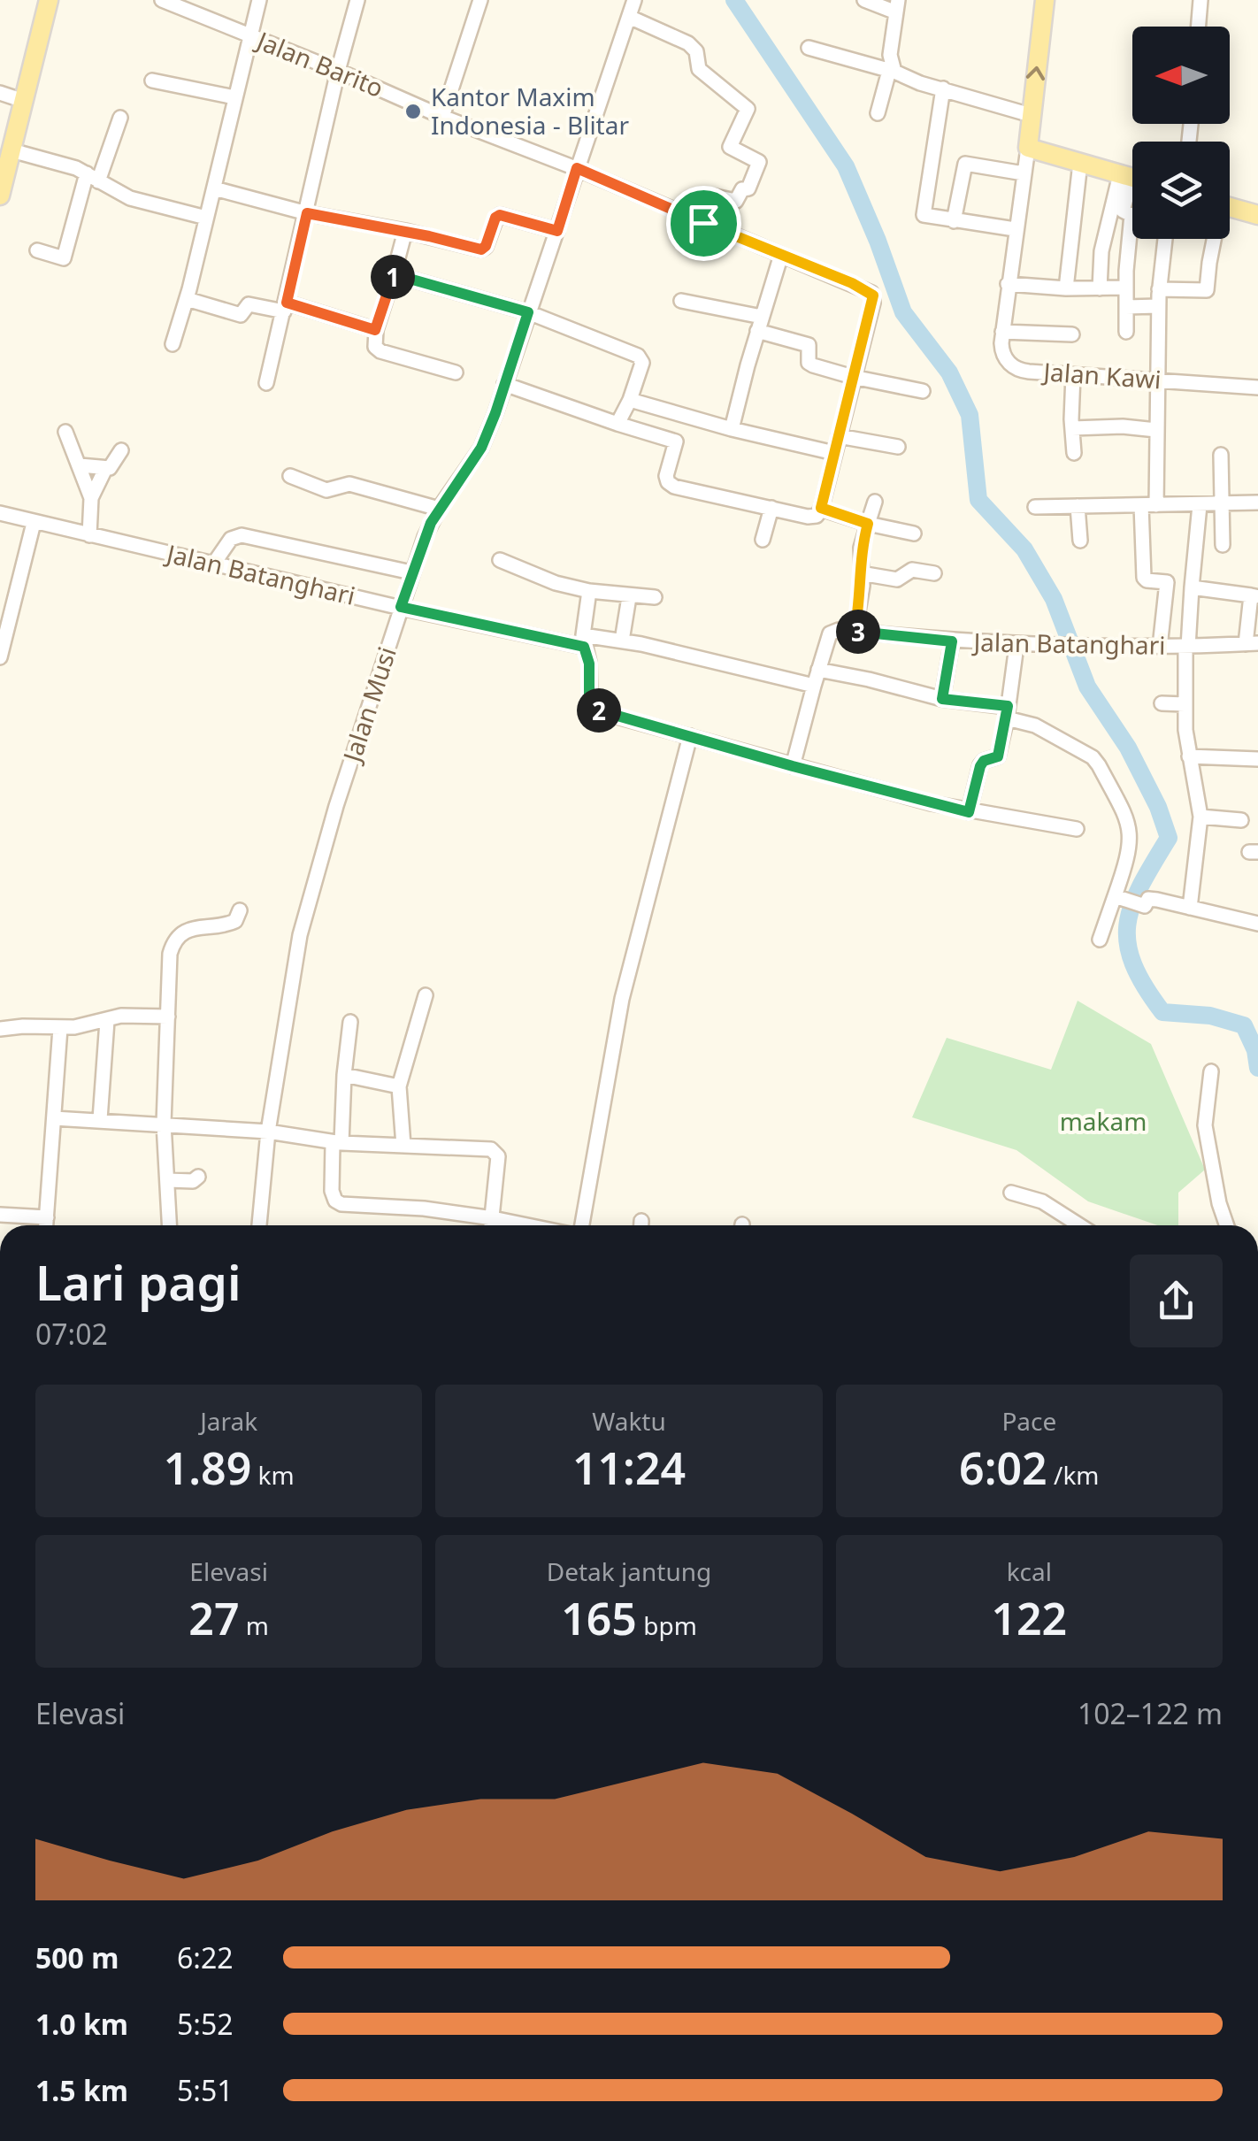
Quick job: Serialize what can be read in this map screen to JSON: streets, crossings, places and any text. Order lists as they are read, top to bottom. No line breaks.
{"streets":{"street":["Jalan Barito","Jalan Kawi","Jalan Batanghari","Jalan Musi"]},"crossings":[["Jalan Barito","Jalan Musi"],["Jalan Batanghari","Jalan Musi"]],"parks":["makam"],"places":["Kantor Maxim Indonesia - Blitar"],"north":"left","page":{"pins":["1","3","2"],"heading":["Lari pagi","07:02"],"stats":[["Jarak","1.89 km"],["Waktu","11:24"],["Pace","6:02 /km"],["Elevasi","27 m"],["Detak jantung","165 bpm"],["kcal","122"]],"chart":["Elevasi","102–122 m"],"list":[{"name":"500 m","note":"6:22"},{"name":"1.0 km","note":"5:52"},{"name":"1.5 km","note":"5:51"}]}}
